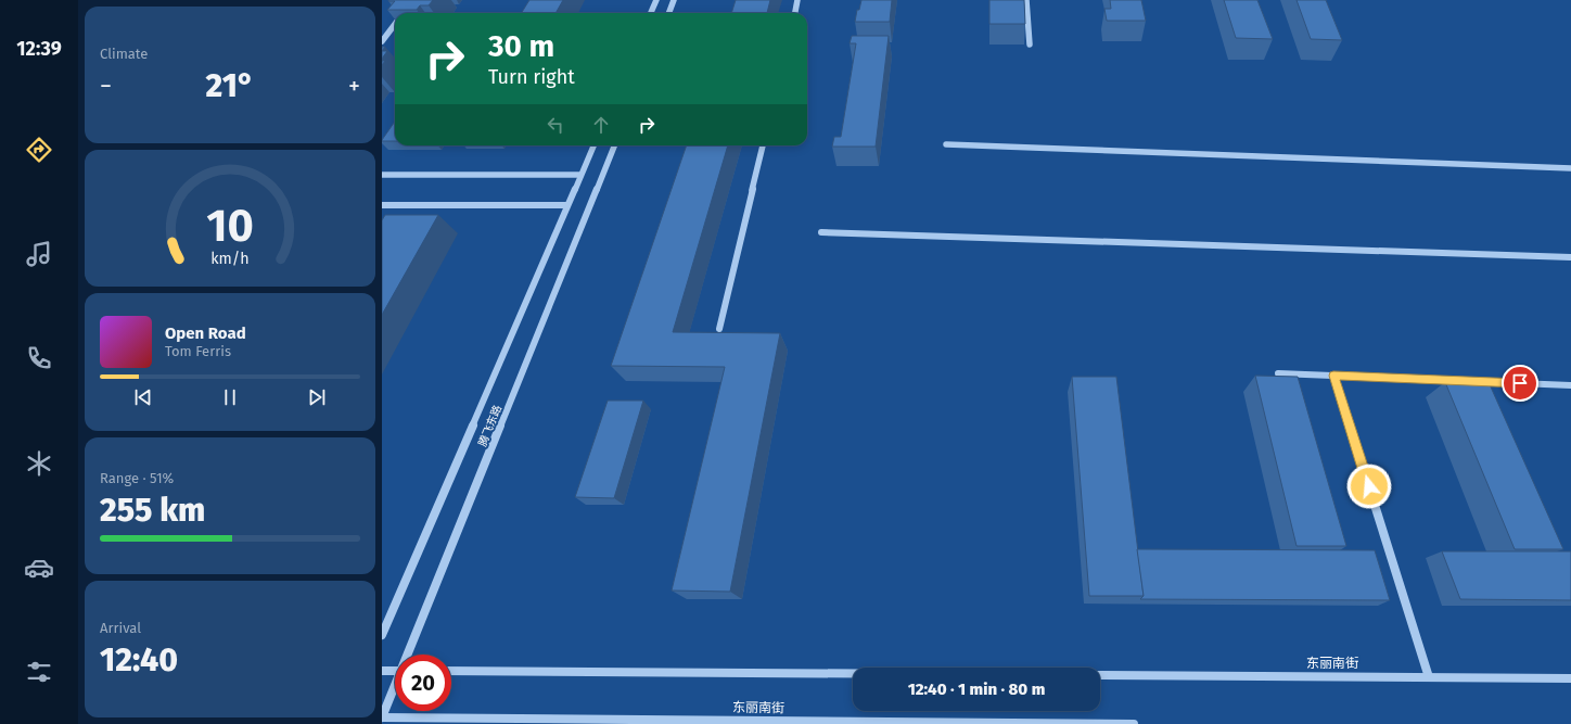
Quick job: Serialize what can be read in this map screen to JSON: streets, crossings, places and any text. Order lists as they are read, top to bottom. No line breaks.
{"streets":{"street":["腾飞东路","东丽南街"]},"crossings":[["腾飞东路","东丽南街"]],"page":{"tabs":"12:39","tile":["Climate",["Range · 51%","255 km"],["Arrival","12:40"]],"turn":["30 m","Turn right"],"heat":["−","21°","+"],"song":["Open Road","Tom Ferris"],"limit":"20","trip":"12:40 · 1 min · 80 m","gauge":["10","km/h"]}}
